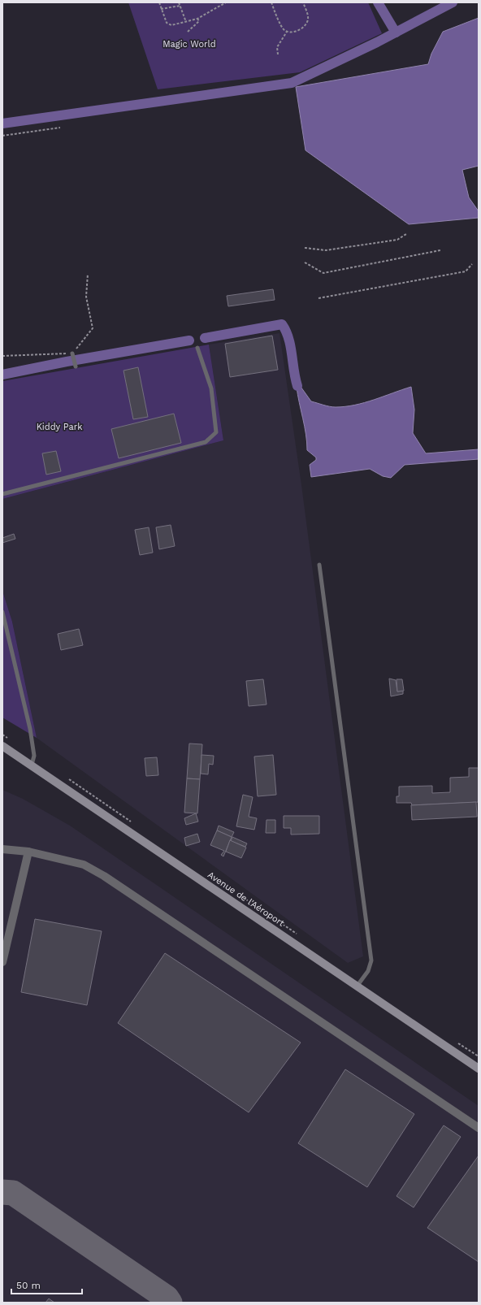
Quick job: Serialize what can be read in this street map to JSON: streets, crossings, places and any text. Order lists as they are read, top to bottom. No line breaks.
{"streets":{"main road":["Avenue de l'Aéroport"]},"parks":["Magic World","Kiddy Park"],"scale_bar":"50 m"}
